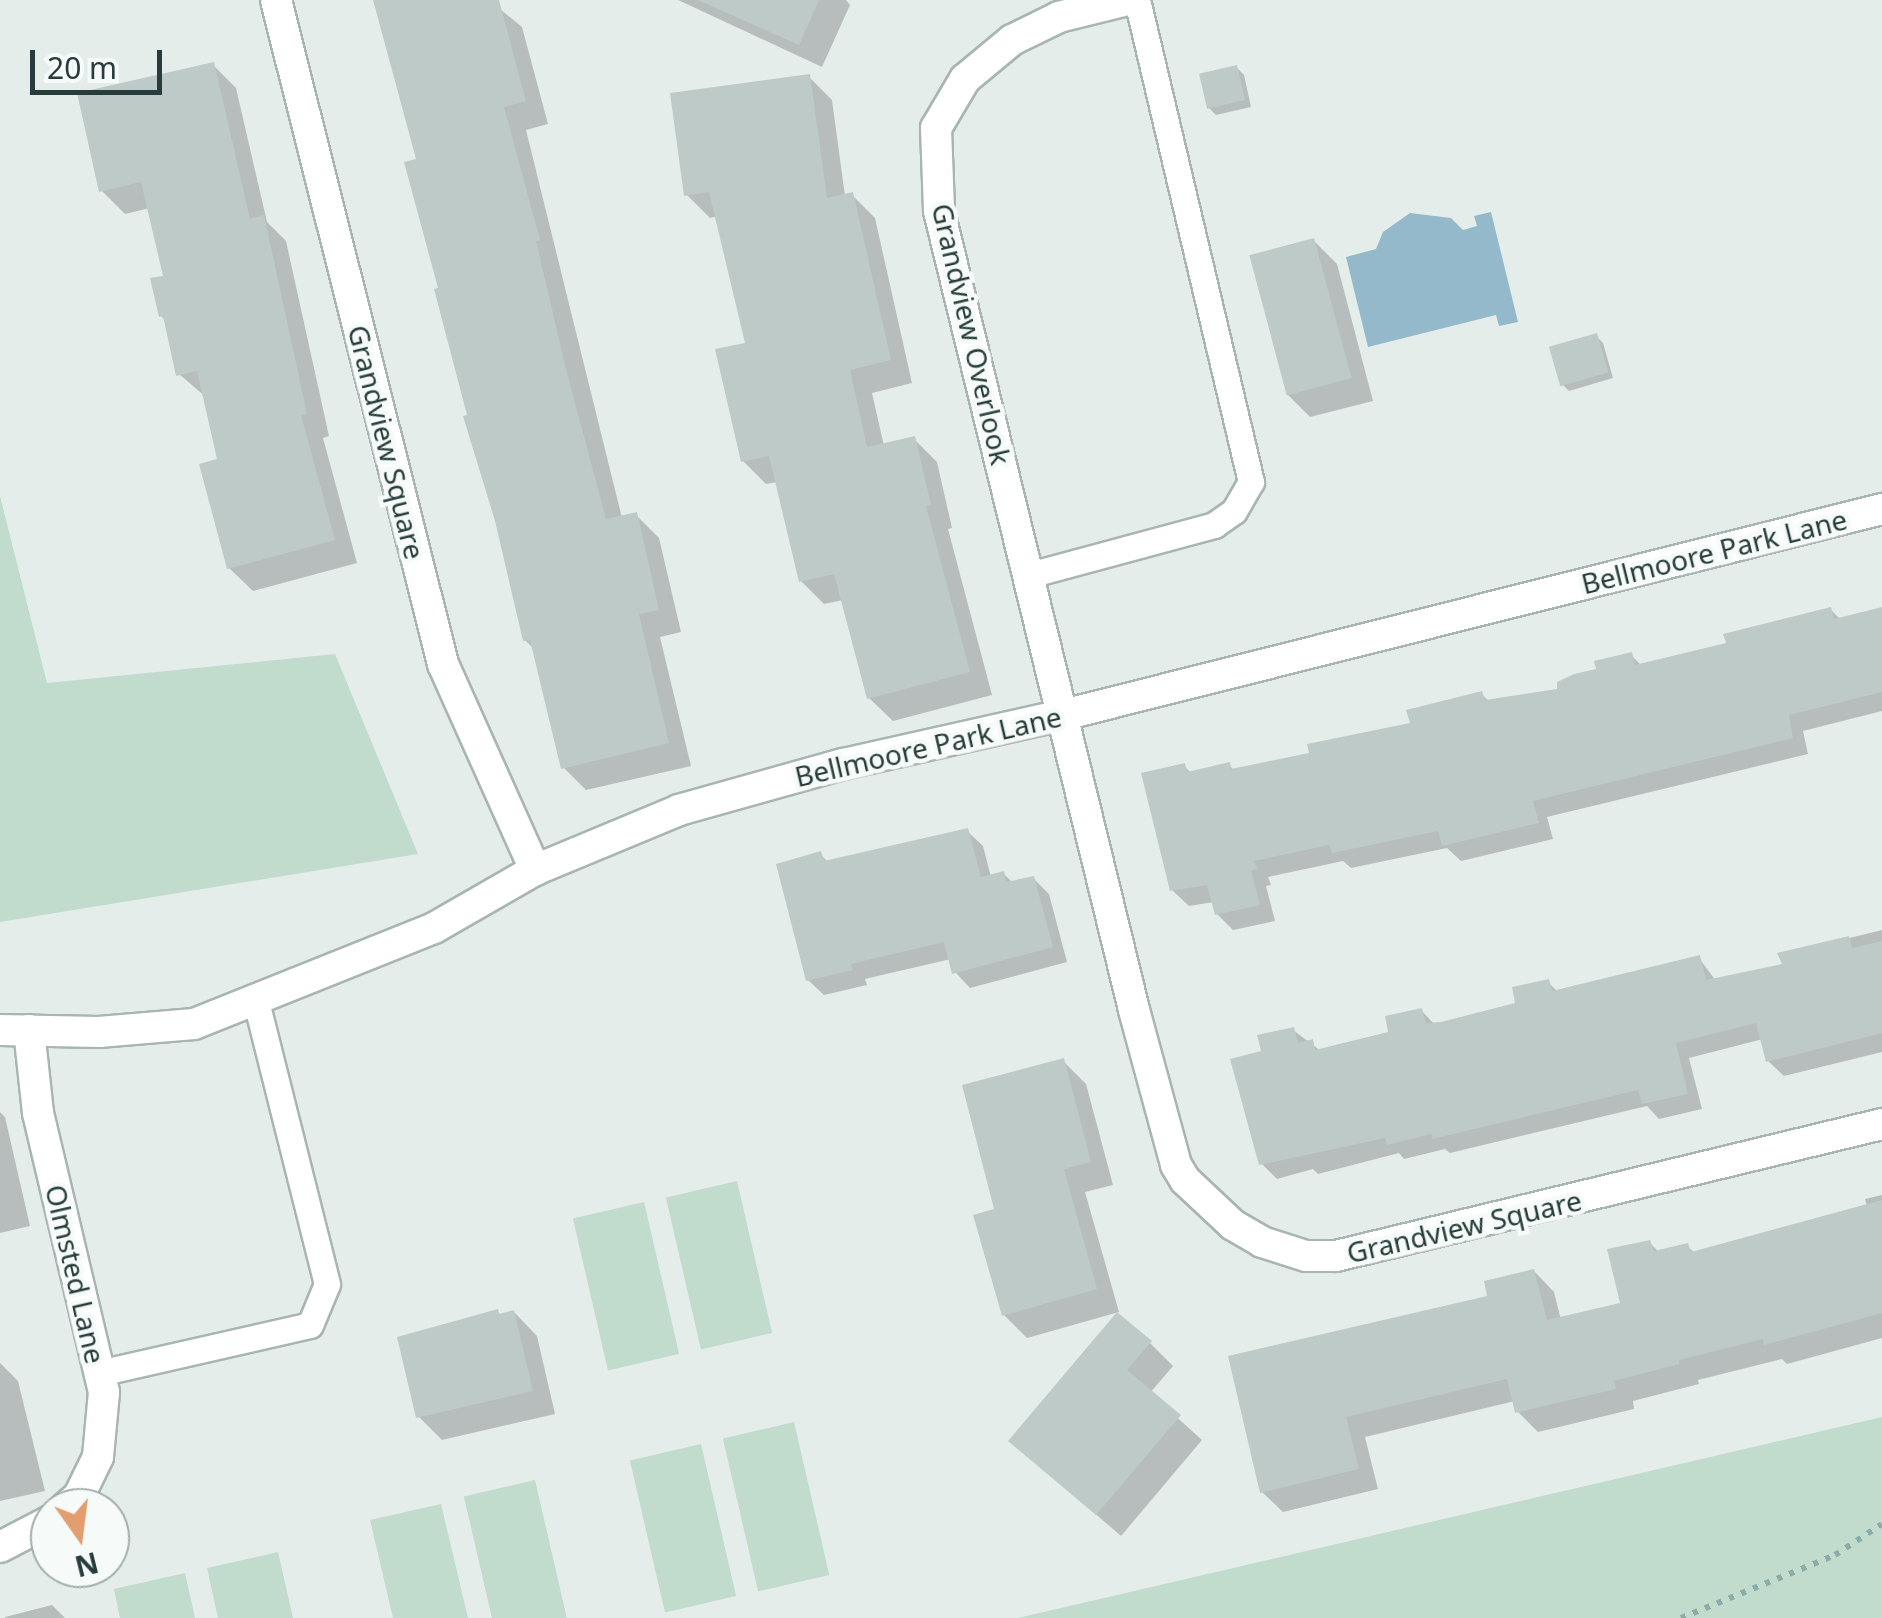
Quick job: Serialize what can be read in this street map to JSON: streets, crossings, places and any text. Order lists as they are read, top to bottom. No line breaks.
{"streets":{"street":["Grandview Overlook","Grandview Square","Bellmoore Park Lane","Olmsted Lane"]},"crossings":[["Grandview Overlook","Grandview Square"],["Grandview Overlook","Bellmoore Park Lane"],["Grandview Square","Bellmoore Park Lane"],["Bellmoore Park Lane","Olmsted Lane"]],"scale_bar":"20 m","north":"bottom"}
